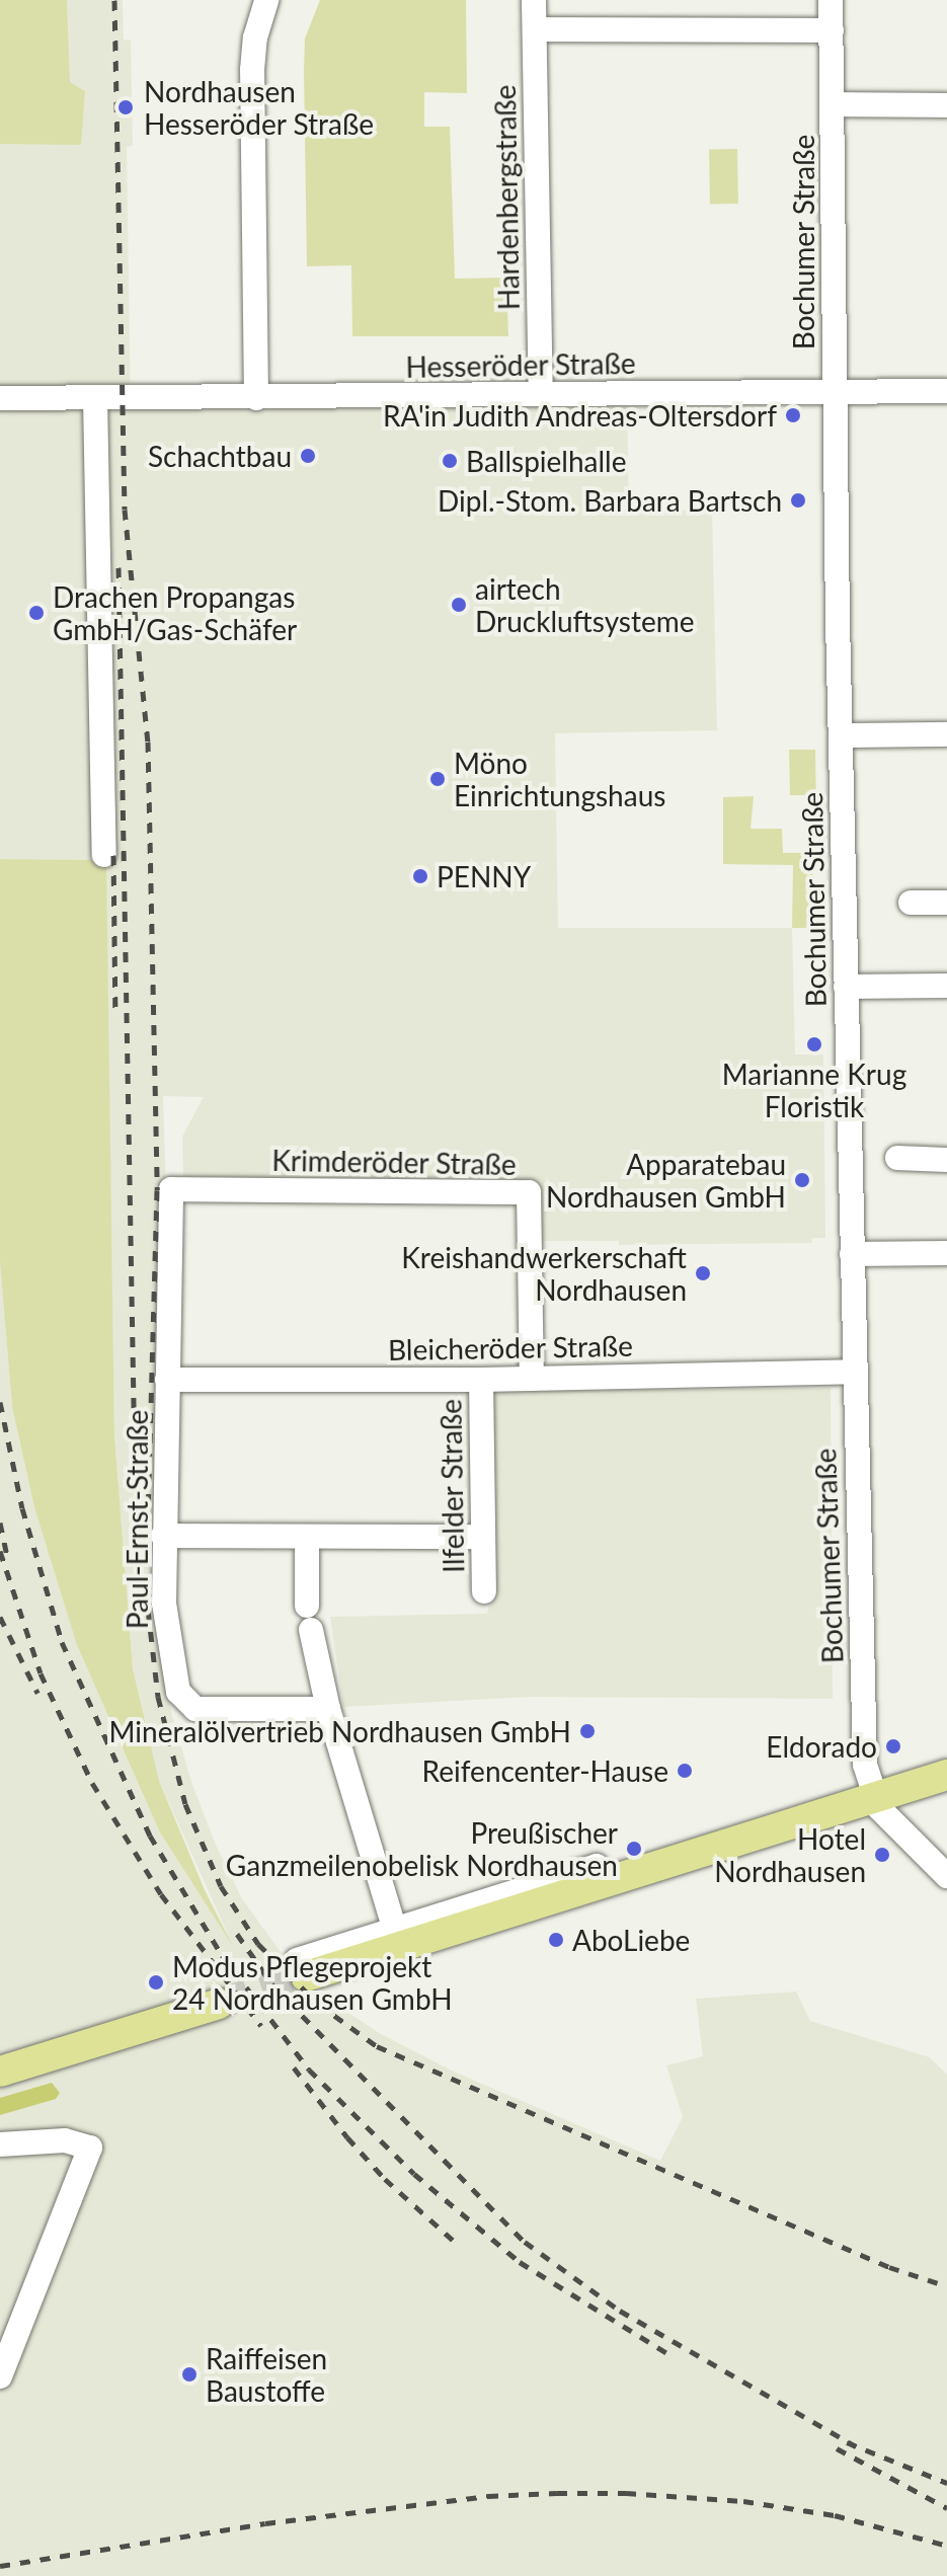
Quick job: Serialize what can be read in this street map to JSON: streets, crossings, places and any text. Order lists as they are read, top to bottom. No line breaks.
{"streets":{"street":["Hardenbergstraße","Bochumer Straße","Hesseröder Straße","Krimderöder Straße","Bleicheröder Straße","Ilfelder Straße","Paul-Ernst-Straße"]},"crossings":[["Hardenbergstraße","Hesseröder Straße"],["Bochumer Straße","Hesseröder Straße"],["Bochumer Straße","Bleicheröder Straße"],["Krimderöder Straße","Bleicheröder Straße"],["Krimderöder Straße","Paul-Ernst-Straße"],["Bleicheröder Straße","Ilfelder Straße"],["Bleicheröder Straße","Paul-Ernst-Straße"]],"places":["Nordhausen Hesseröder Straße","RA'in Judith Andreas-Oltersdorf","Schachtbau","Ballspielhalle","Dipl.-Stom. Barbara Bartsch","airtech Druckluftsysteme","Drachen Propangas GmbH/Gas-Schäfer","Möno Einrichtungshaus","PENNY","Marianne Krug Floristik","Apparatebau Nordhausen GmbH","Kreishandwerkerschaft Nordhausen","Mineralölvertrieb Nordhausen GmbH","Eldorado","Reifencenter-Hause","Preußischer Ganzmeilenobelisk Nordhausen","Hotel Nordhausen","AboLiebe","Modus Pflegeprojekt 24 Nordhausen GmbH","Raiffeisen Baustoffe"]}
